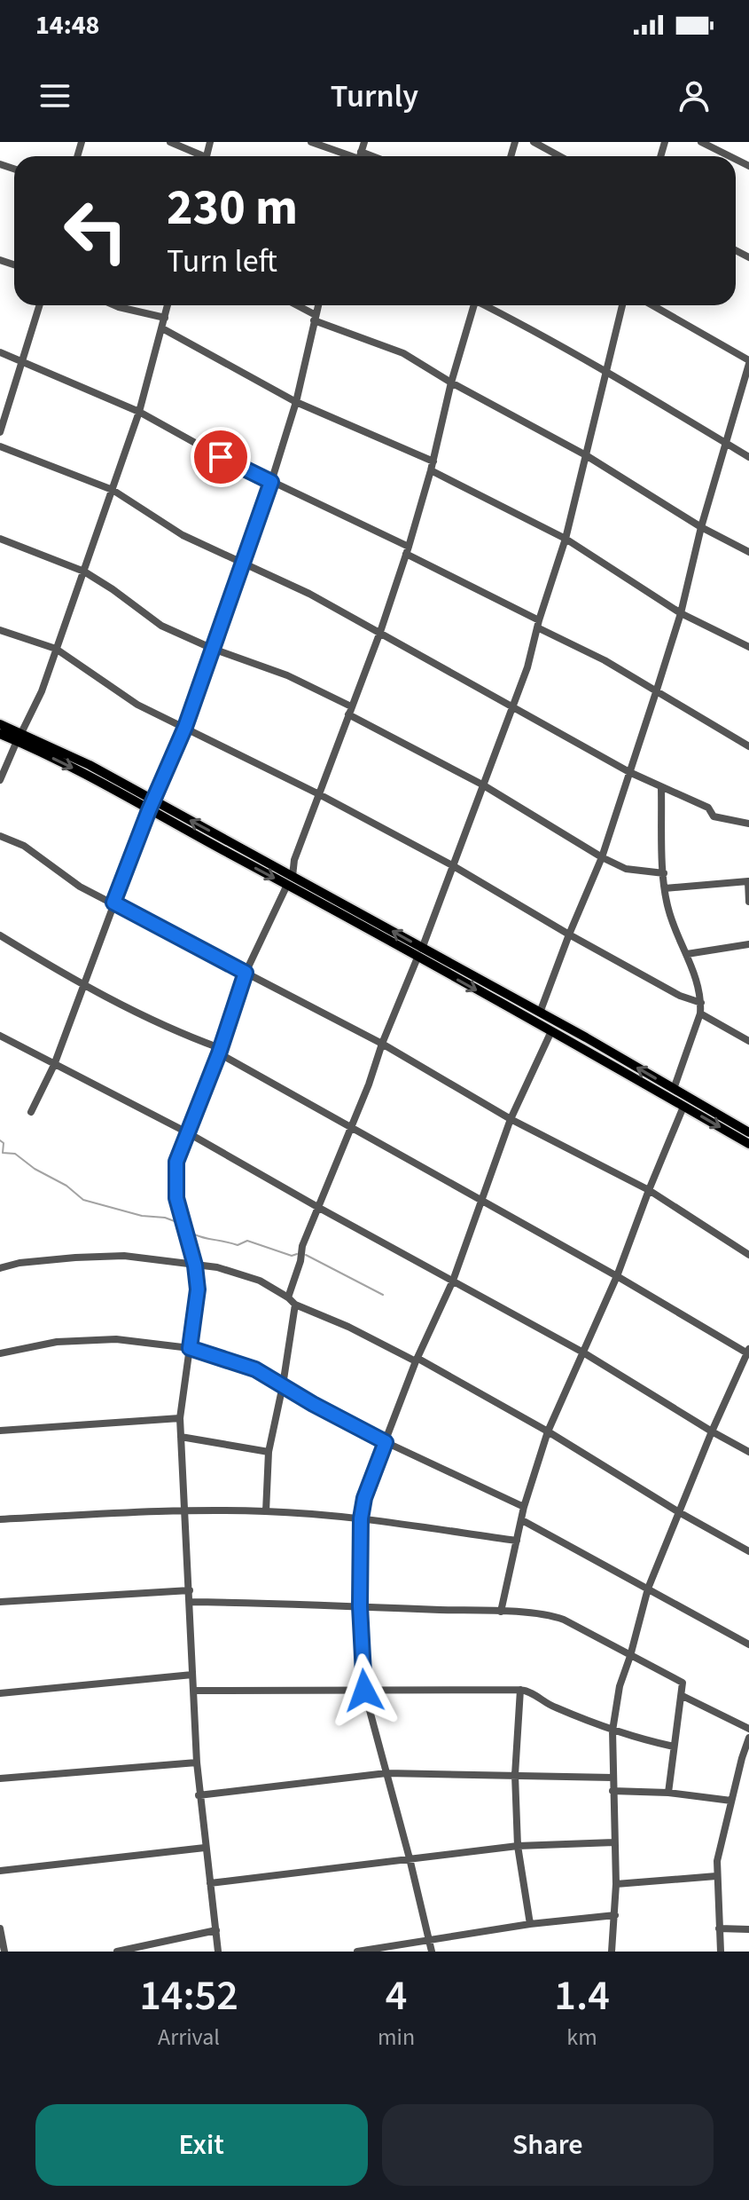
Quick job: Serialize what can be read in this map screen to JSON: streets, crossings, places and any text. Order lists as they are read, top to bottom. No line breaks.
{"page":{"status":"14:48","header":"Turnly","turn":["230 m","Turn left"],"eta":["14:52","Arrival","4","min","1.4","km"],"buttons":["Exit","Share"]}}
